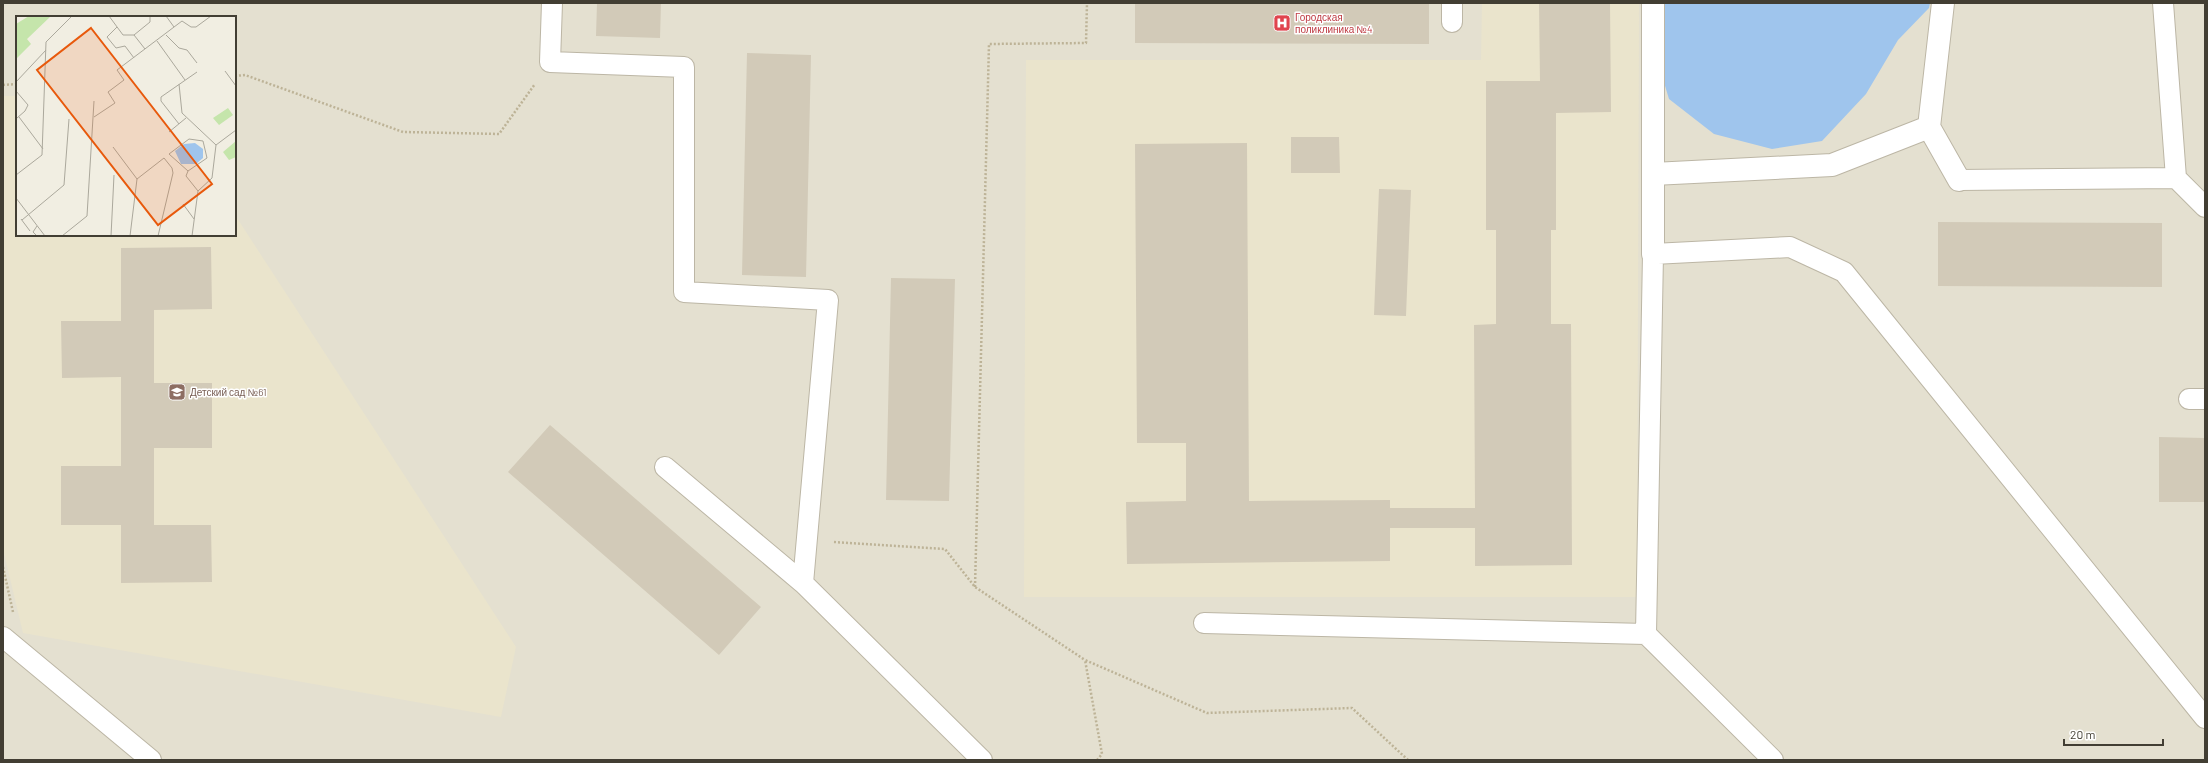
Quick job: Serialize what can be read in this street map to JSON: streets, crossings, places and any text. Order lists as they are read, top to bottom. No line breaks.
{"places":{"hospital":["Городская поликлиника №4"],"school or university":["Детский сад №61"]},"scale_bar":"20 m"}
